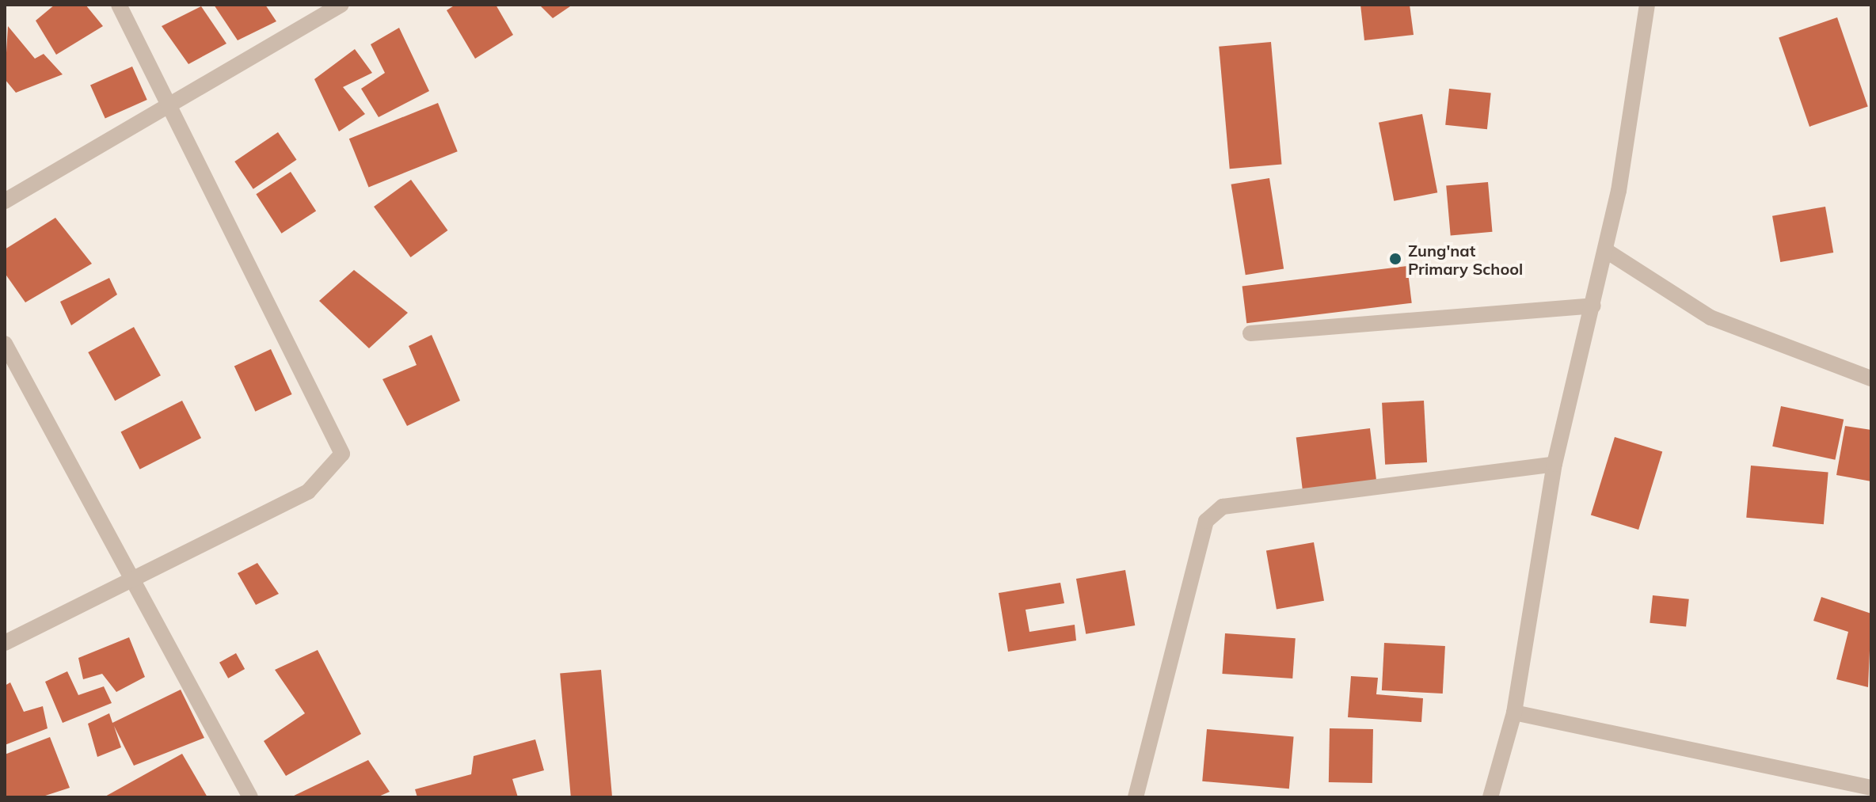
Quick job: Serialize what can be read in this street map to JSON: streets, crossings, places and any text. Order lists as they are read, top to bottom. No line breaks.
{"places":["Zung'nat Primary School"]}
